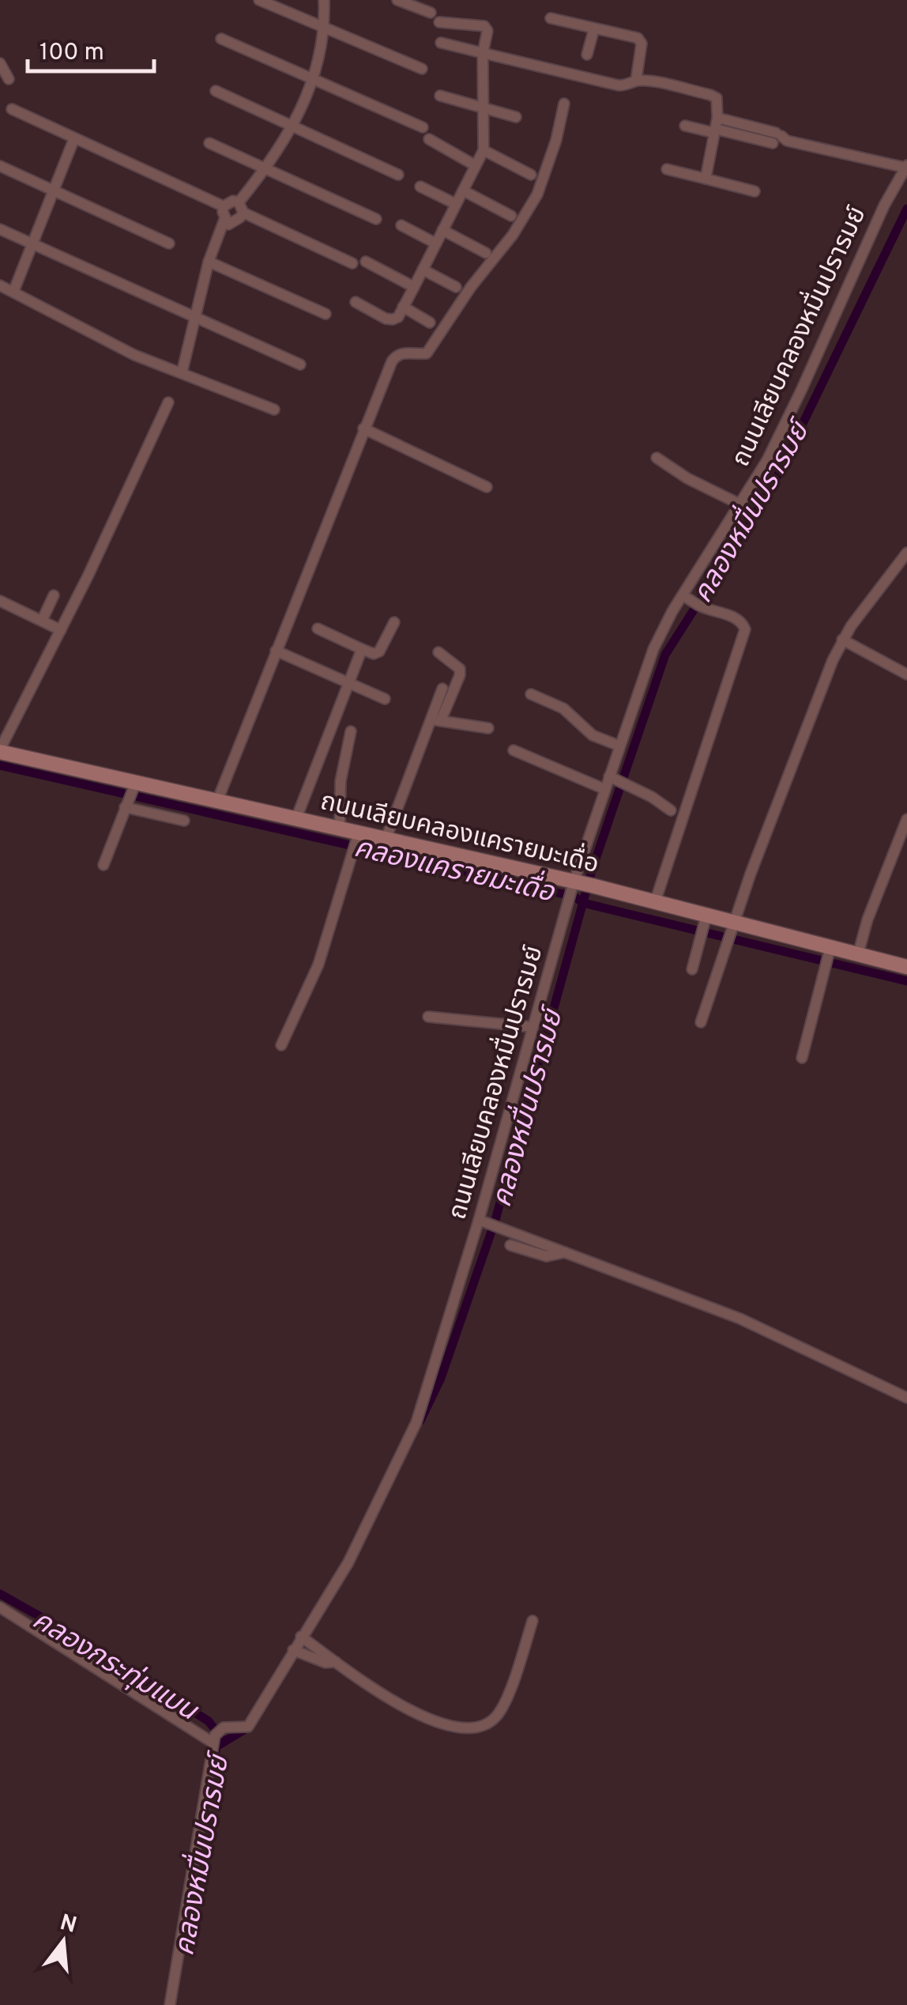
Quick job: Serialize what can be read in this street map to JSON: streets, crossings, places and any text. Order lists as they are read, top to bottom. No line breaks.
{"streets":{"street":["ถนนเลียบคลองหมื่นปรารมย์","ถนนเลียบคลองแครายมะเดื่อ"]},"crossings":[["ถนนเลียบคลองหมื่นปรารมย์","ถนนเลียบคลองแครายมะเดื่อ"]],"water":["คลองหมื่นปรารมย์","คลองแครายมะเดื่อ","คลองกระทุ่มแบน"],"scale_bar":"100 m","north":"top"}
